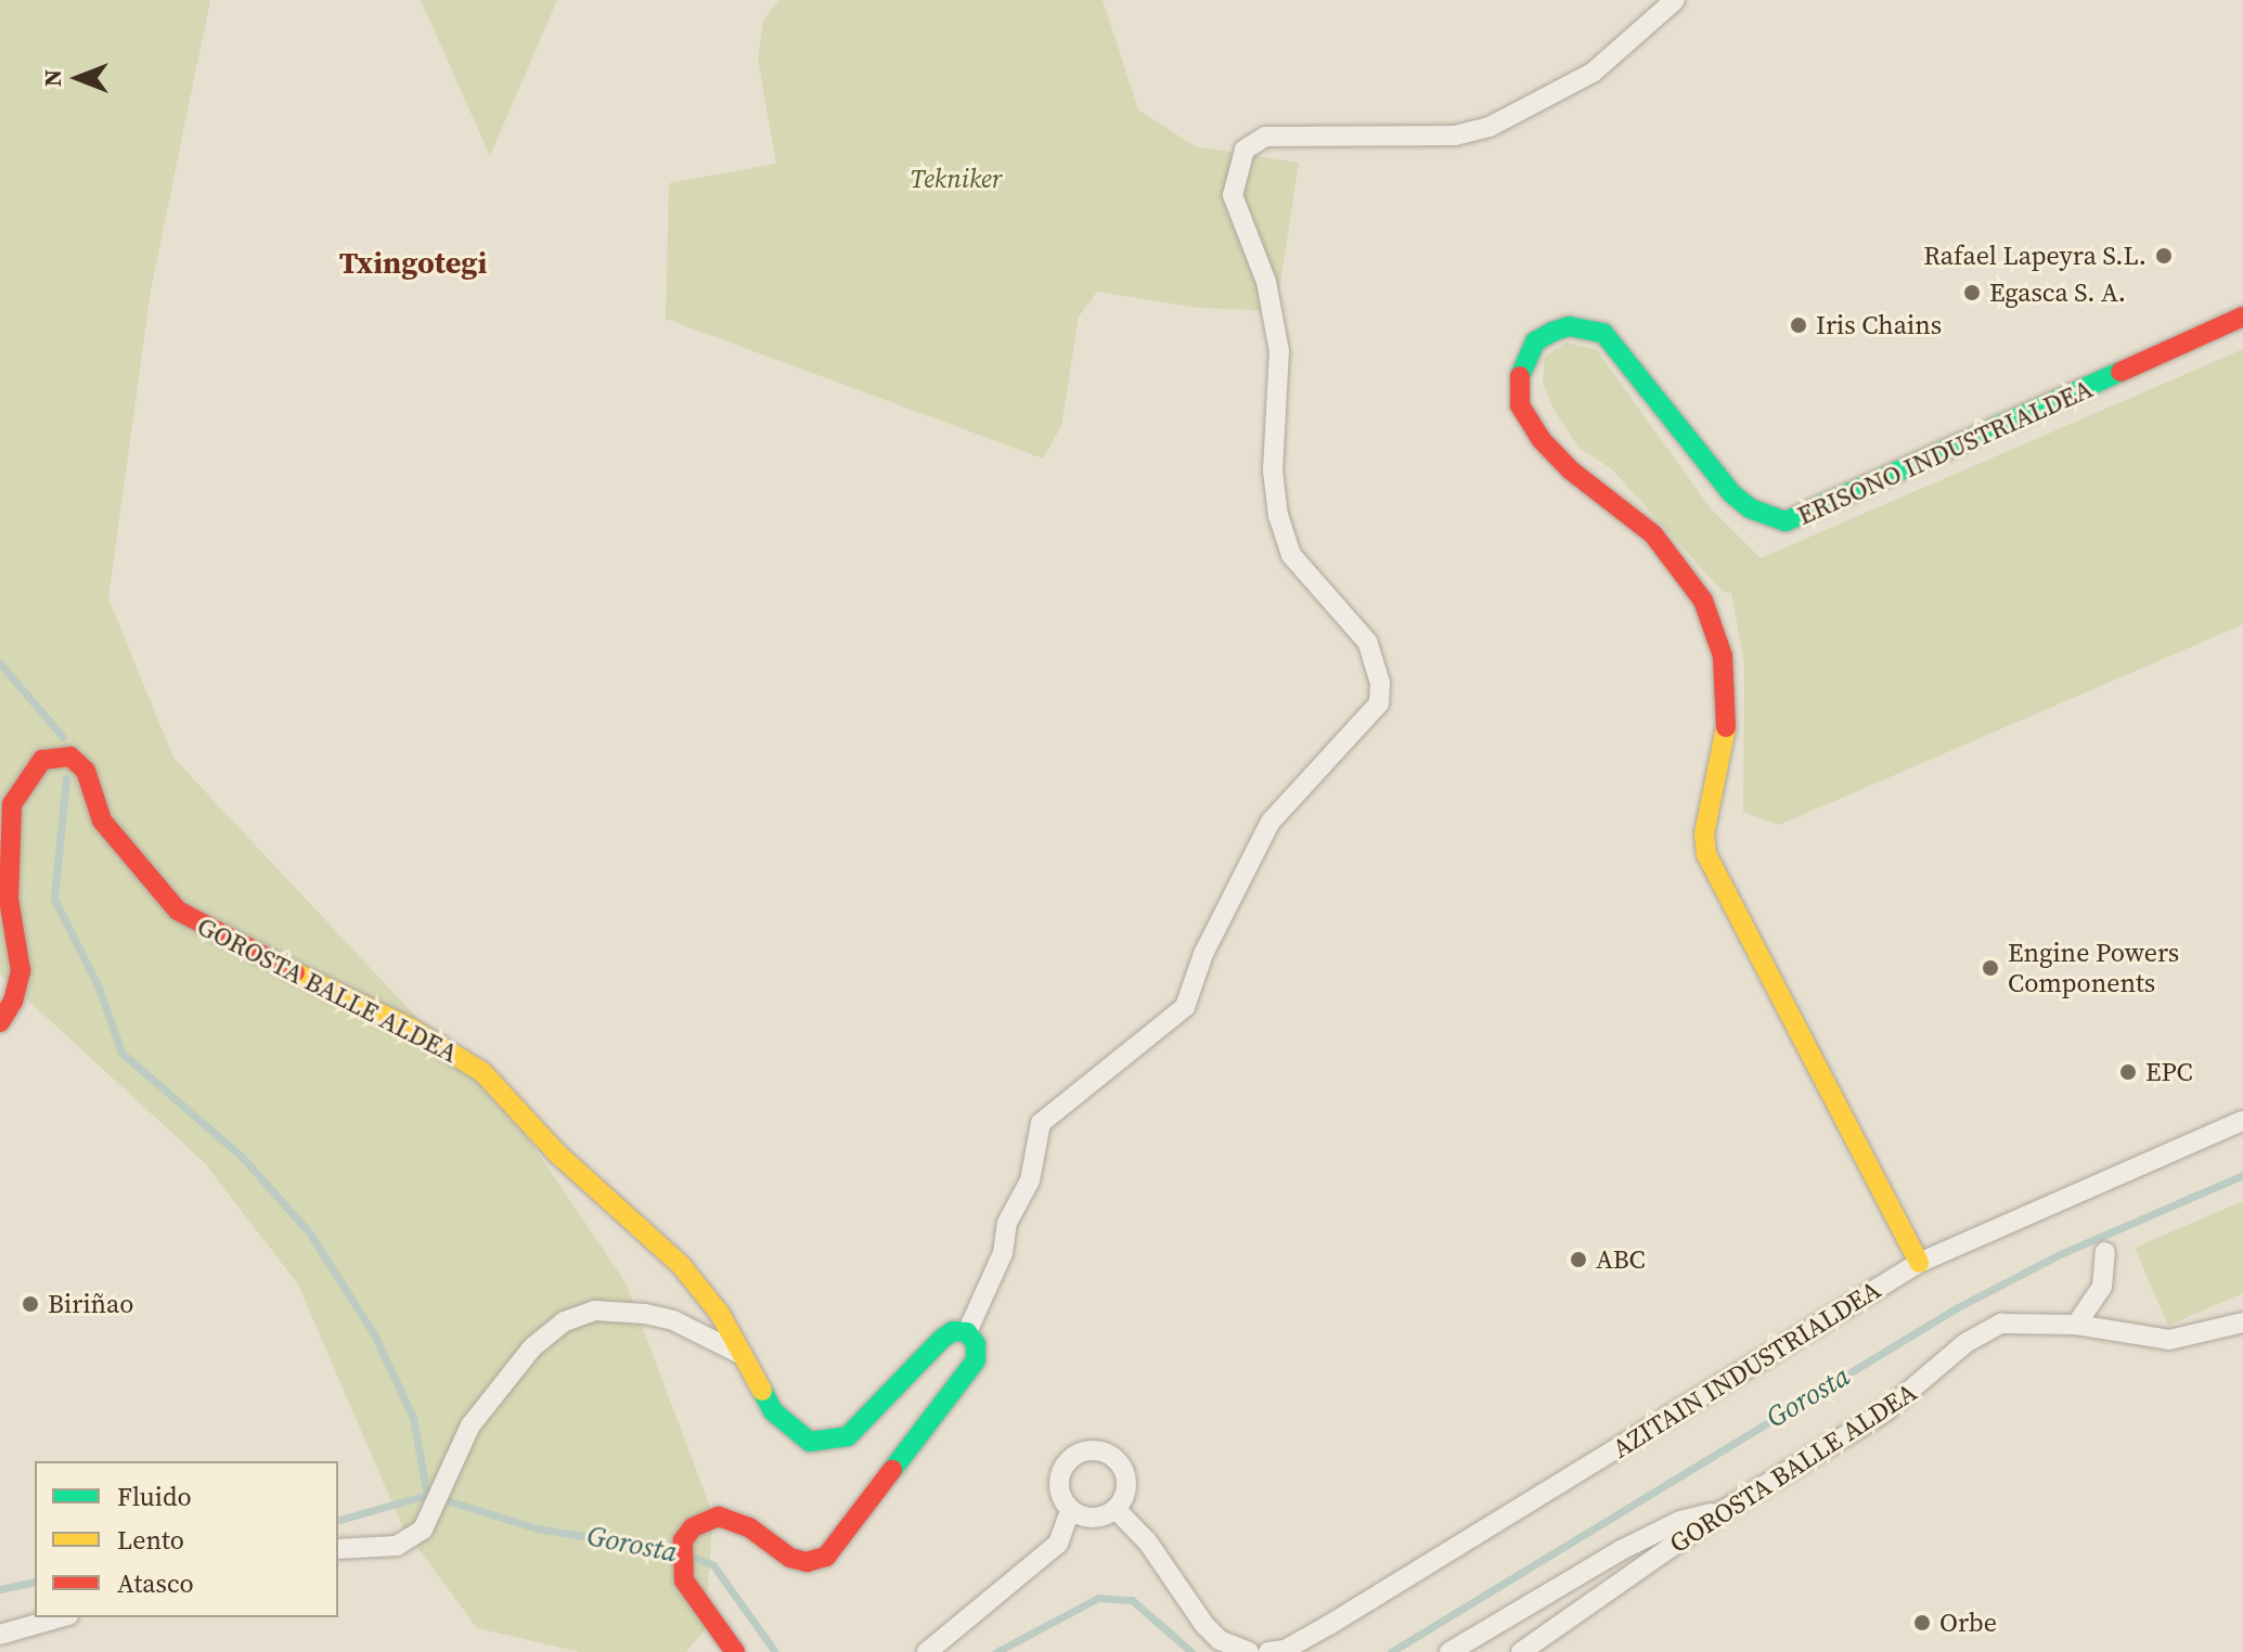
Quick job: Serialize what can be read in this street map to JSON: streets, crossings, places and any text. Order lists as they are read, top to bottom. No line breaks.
{"streets":{"street":["ERISONO INDUSTRIALDEA","GOROSTA BALLE ALDEA","AZITAIN INDUSTRIALDEA"]},"crossings":[["ERISONO INDUSTRIALDEA","AZITAIN INDUSTRIALDEA"]],"districts":["Txingotegi"],"water":["Gorosta"],"parks":["Tekniker"],"places":["Rafael Lapeyra S.L.","Egasca S. A.","Iris Chains","Engine Powers Components","EPC","ABC","Biriñao","Orbe"],"legend":["Fluido","Lento","Atasco"],"north":"left"}
